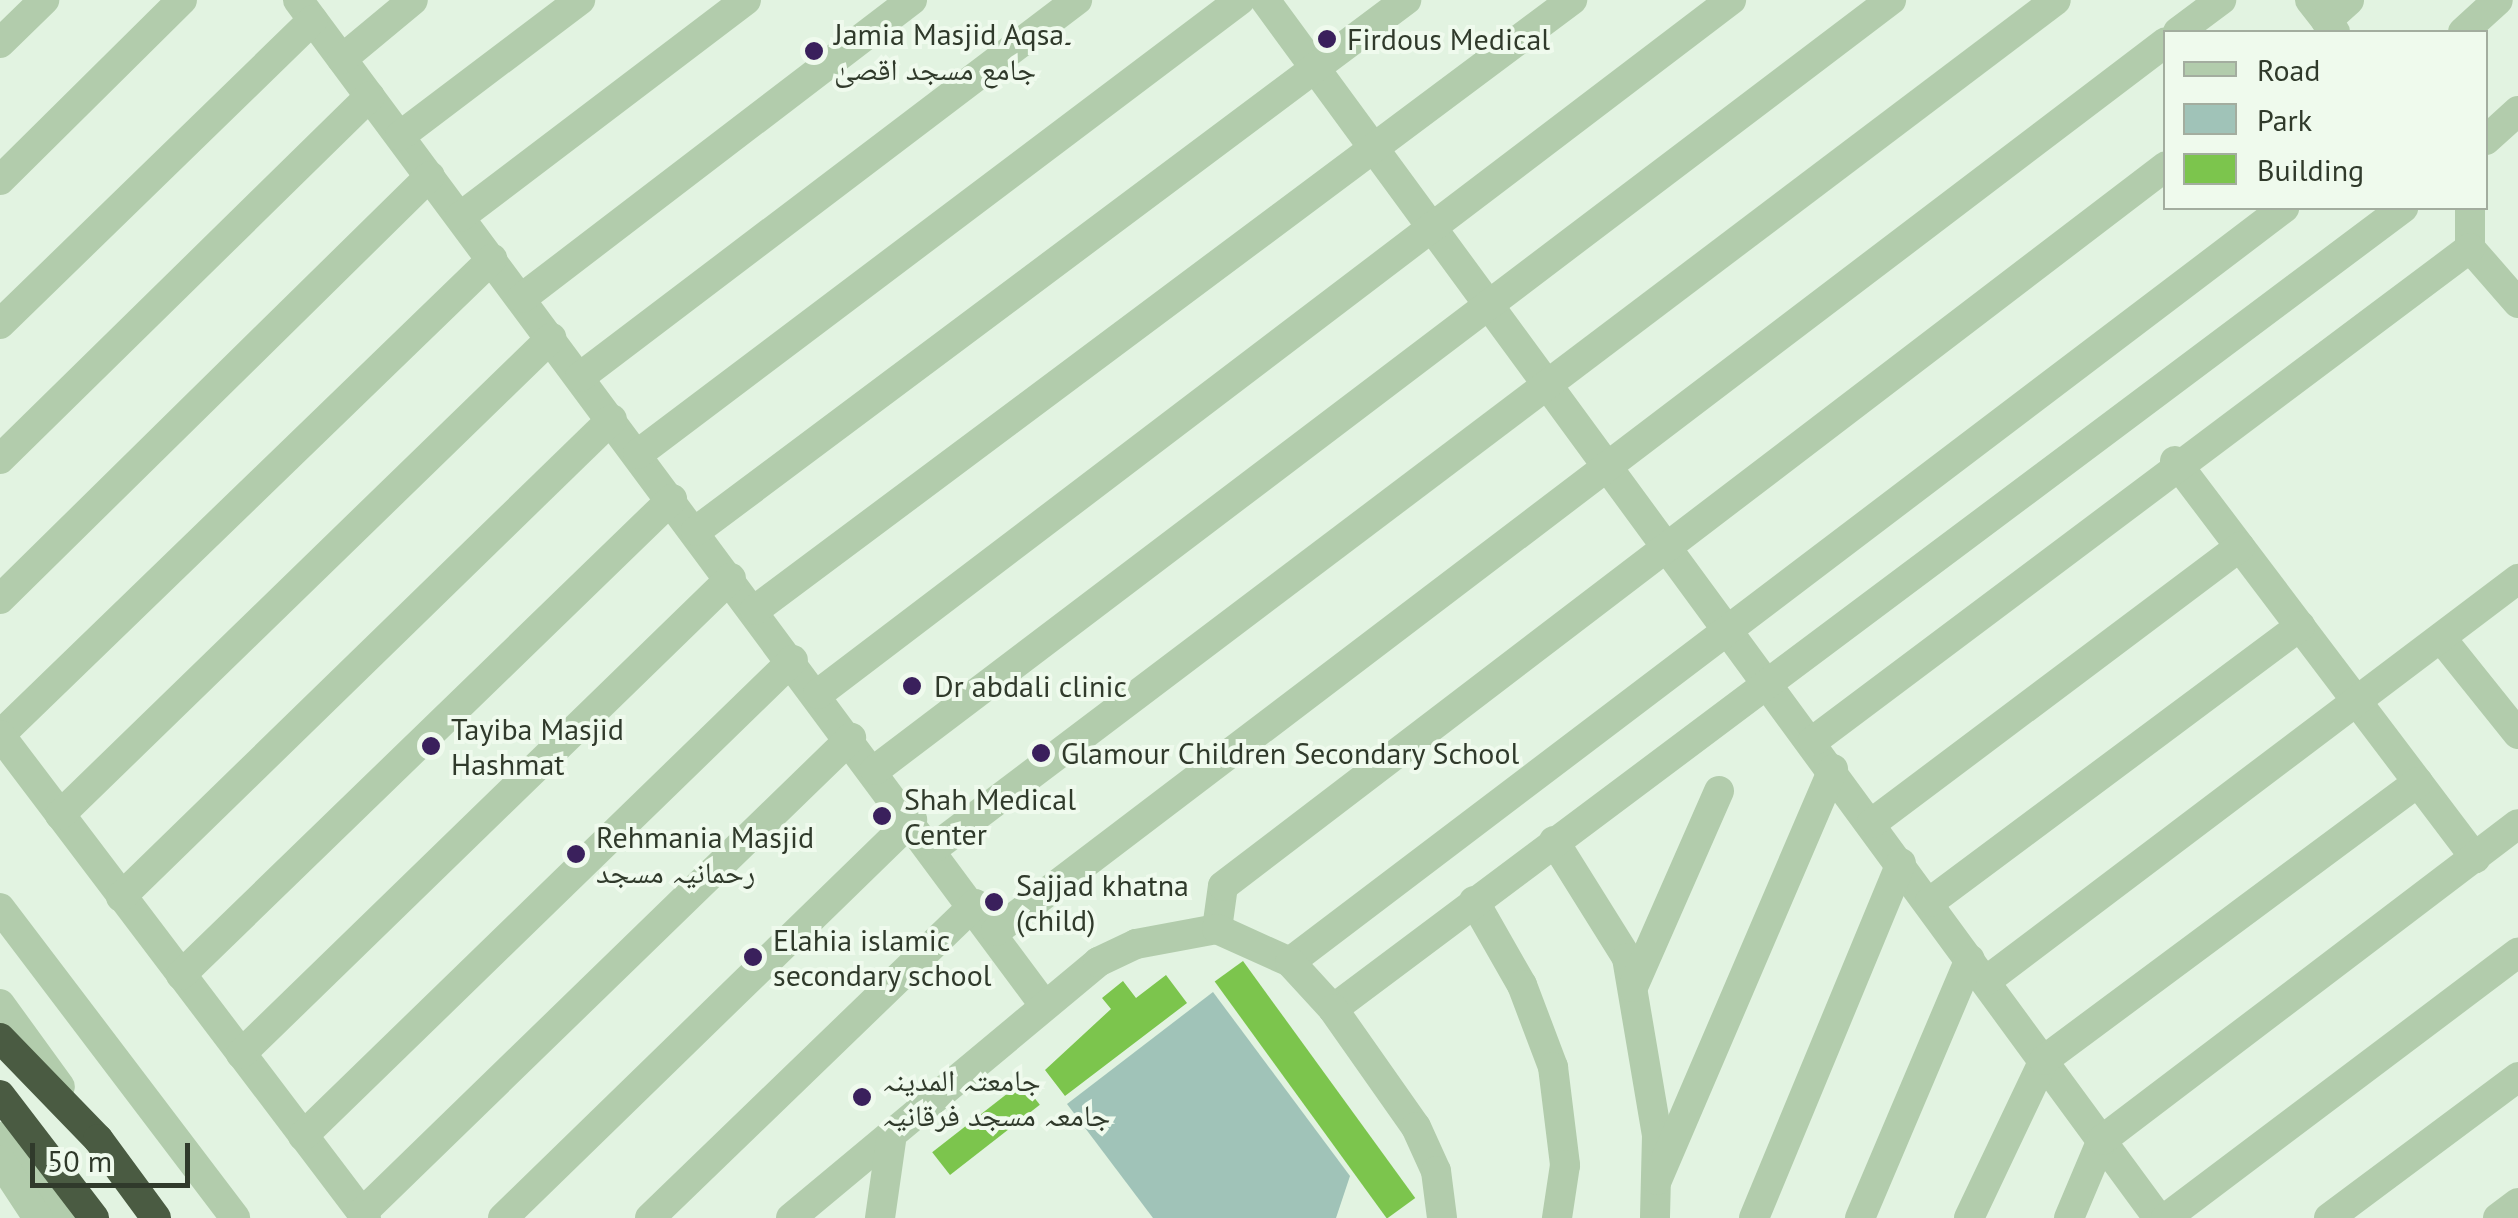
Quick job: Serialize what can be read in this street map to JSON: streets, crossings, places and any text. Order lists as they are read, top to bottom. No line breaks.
{"places":["Firdous Medical","Jamia Masjid Aqsa۔ جامع مسجد اقصیٰ","Dr abdali clinic","Tayiba Masjid Hashmat","Glamour Children Secondary School","Shah Medical Center","Rehmania Masjid رحمانیہ مسجد","Sajjad khatna (child)","Elahia islamic secondary school","جامعتہ المدینہ جامعہ مسجد فرقانیہ"],"legend":["Road","Park","Building"],"scale_bar":"50 m"}
